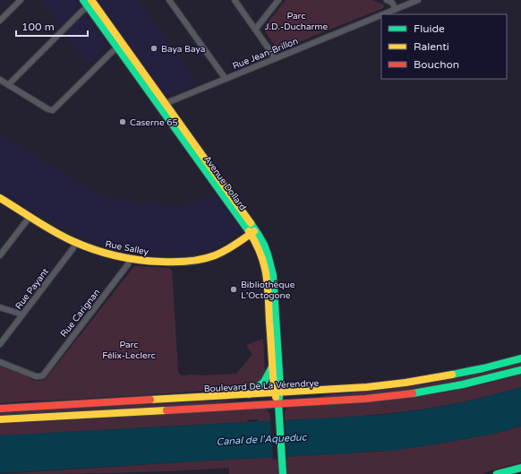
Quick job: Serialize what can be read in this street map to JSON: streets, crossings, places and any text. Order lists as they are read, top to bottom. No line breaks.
{"streets":{"main road":["Avenue Dollard","Rue Salley","Boulevard De La Vérendrye"],"street":["Rue Jean-Brillon","Rue Payant","Rue Carignan"]},"crossings":[["Rue Jean-Brillon","Avenue Dollard"],["Avenue Dollard","Rue Salley"],["Avenue Dollard","Boulevard De La Vérendrye"],["Rue Salley","Rue Payant"],["Rue Salley","Rue Carignan"]],"water":["Canal de l'Aqueduc"],"parks":["Parc J.D.-Ducharme","Parc Félix-Leclerc"],"places":["Baya Baya","Caserne 65","Bibliothèque L’Octogone"],"legend":["Fluide","Ralenti","Bouchon"],"scale_bar":"100 m"}
